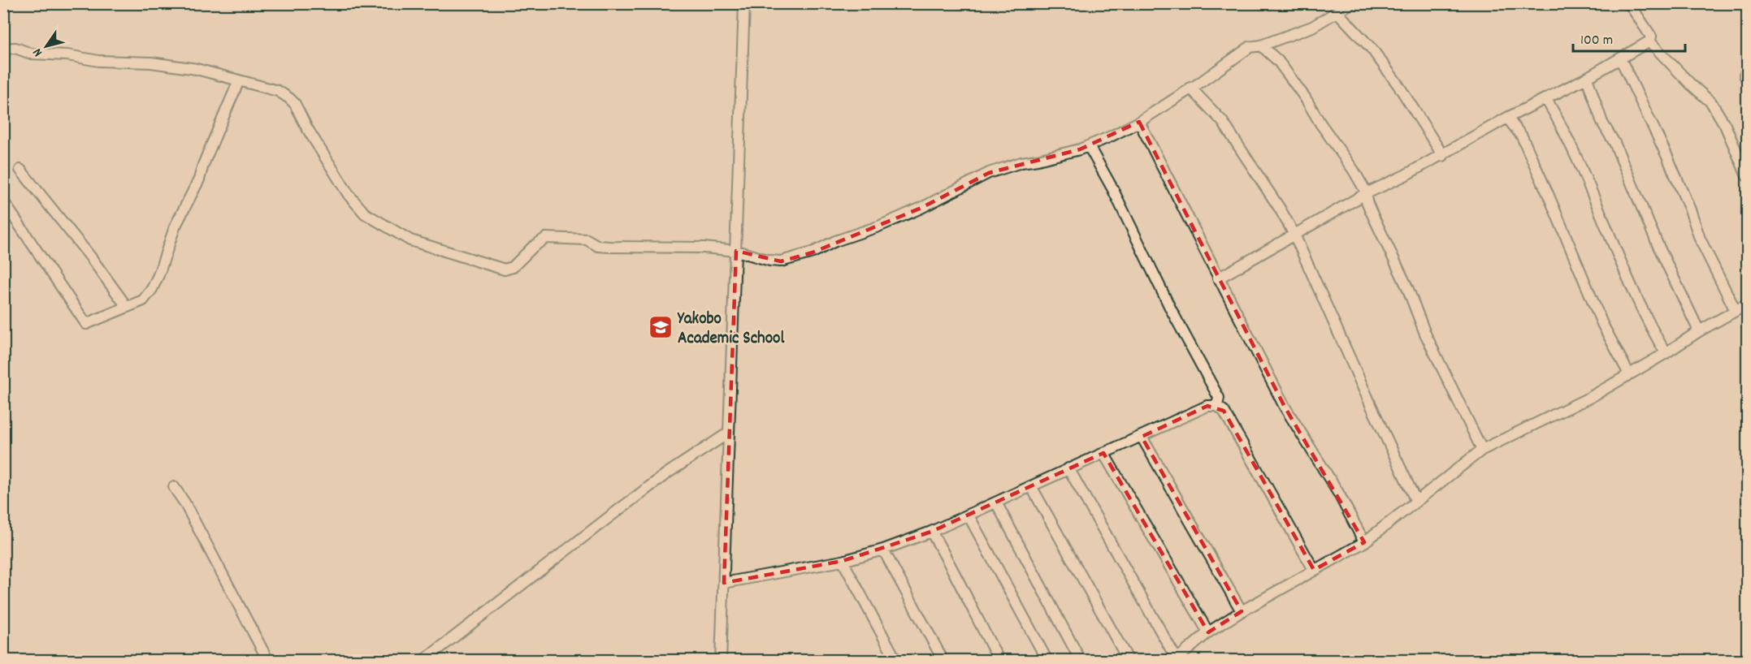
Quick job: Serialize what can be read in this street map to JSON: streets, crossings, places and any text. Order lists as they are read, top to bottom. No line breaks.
{"places":{"school or university":["Yakobo Academic School"]},"scale_bar":"100 m","north":"bottom left"}
